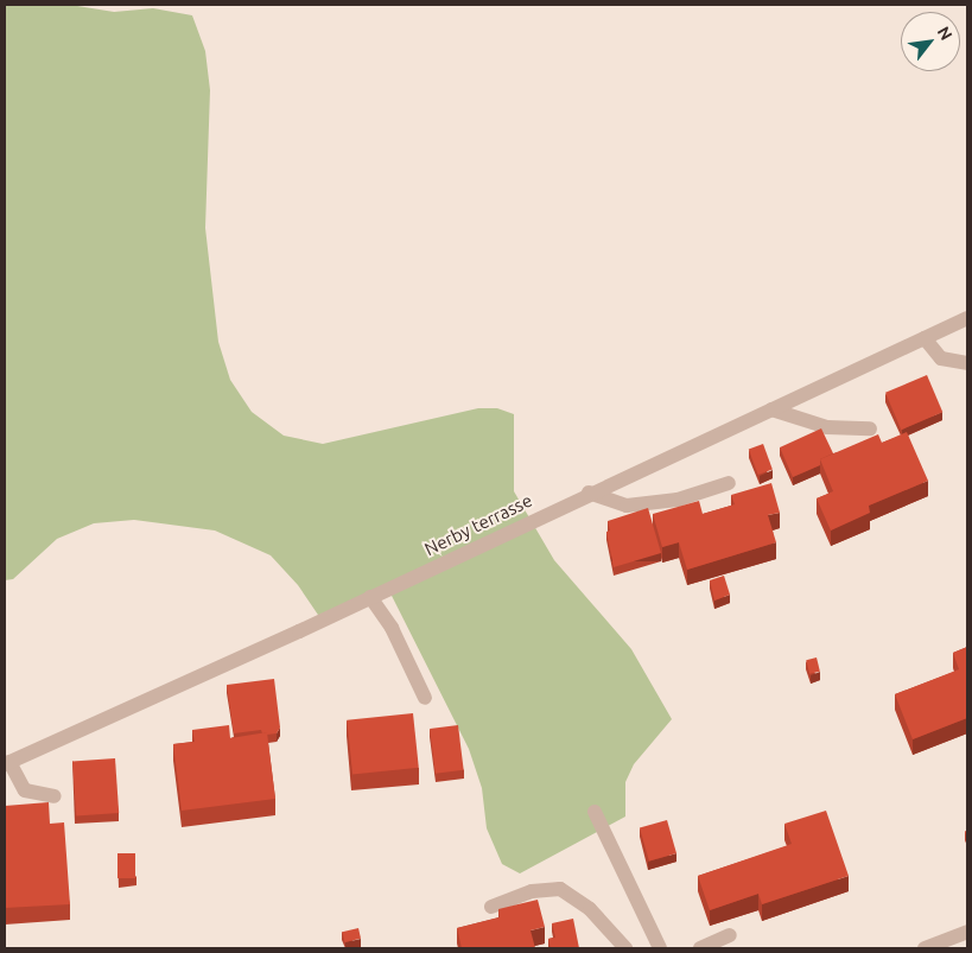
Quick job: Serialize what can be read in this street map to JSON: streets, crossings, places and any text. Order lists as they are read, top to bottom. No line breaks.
{"streets":{"street":["Nerby terrasse"]},"north":"top right"}
